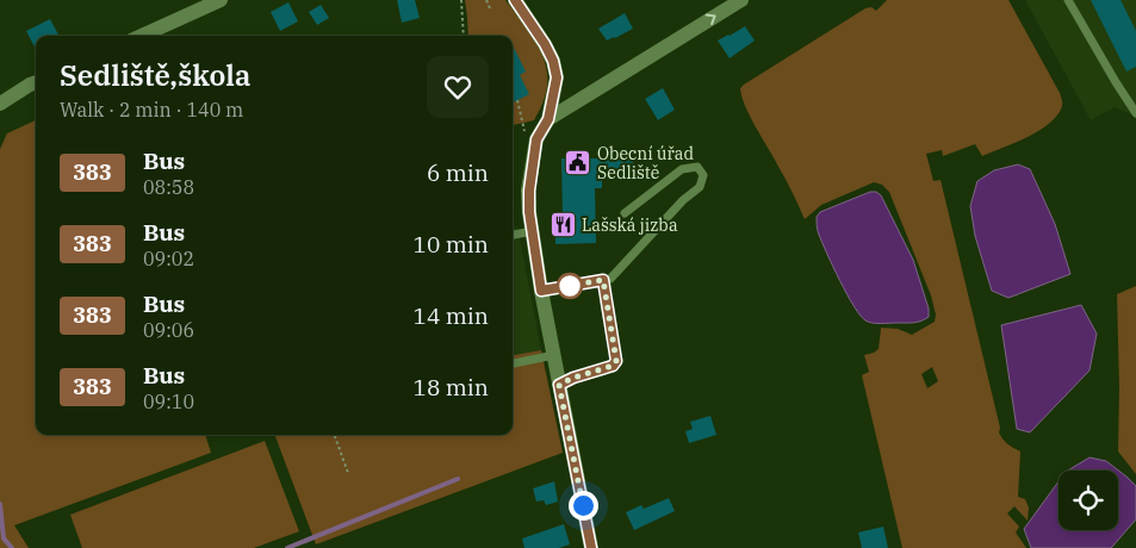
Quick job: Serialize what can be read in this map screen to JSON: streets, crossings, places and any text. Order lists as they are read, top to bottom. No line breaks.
{"places":{"public building":["Obecní úřad Sedliště"],"restaurant":["Lašská jizba"]},"lines":["bus line 383"],"page":{"heading":["Sedliště,škola","Walk · 2 min · 140 m"],"list":[{"mark":"383","name":"Bus","note":"08:58","value":"6 min"},{"mark":"383","name":"Bus","note":"09:02","value":"10 min"},{"mark":"383","name":"Bus","note":"09:06","value":"14 min"},{"mark":"383","name":"Bus","note":"09:10","value":"18 min"}]}}
